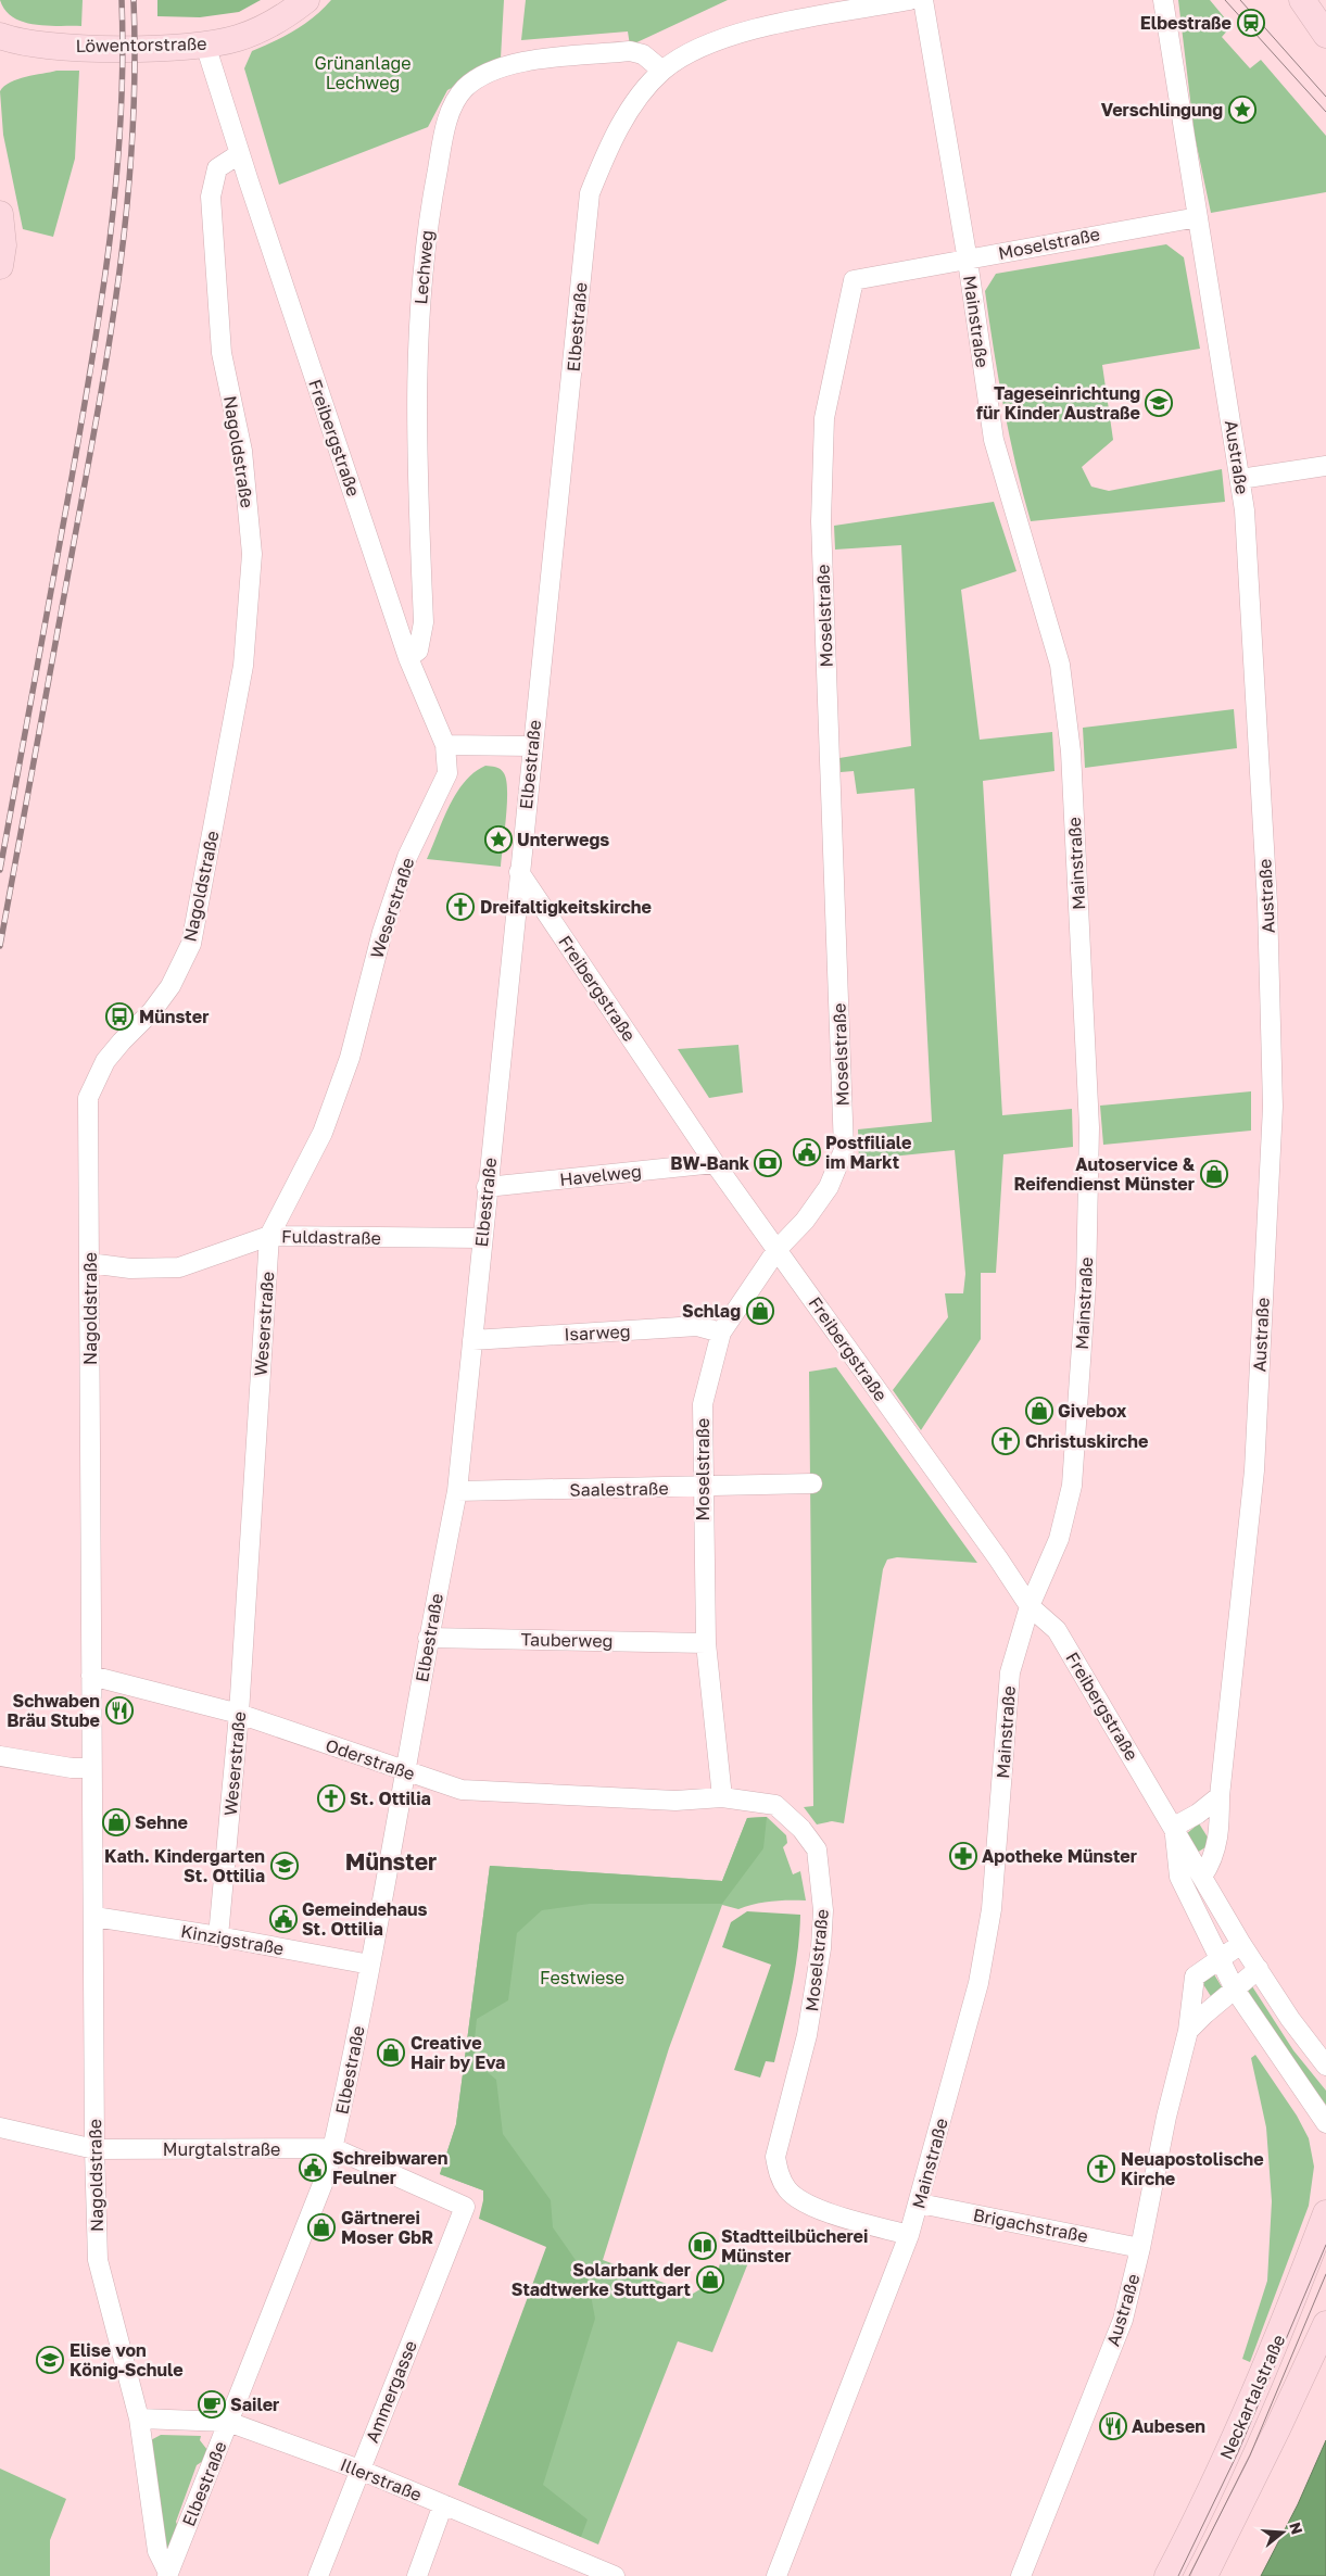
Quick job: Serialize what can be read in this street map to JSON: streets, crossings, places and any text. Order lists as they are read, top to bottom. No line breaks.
{"streets":{"main road":["Löwentorstraße","Neckartalstraße"],"street":["Moselstraße","Lechweg","Mainstraße","Elbestraße","Freibergstraße","Nagoldstraße","Austraße","Weserstraße","Havelweg","Fuldastraße","Isarweg","Saalestraße","Tauberweg","Oderstraße","Kinzigstraße","Murgtalstraße","Brigachstraße","Ammergasse","Illerstraße"]},"crossings":[["Löwentorstraße","Freibergstraße"],["Moselstraße","Mainstraße"],["Moselstraße","Freibergstraße"],["Moselstraße","Austraße"],["Moselstraße","Isarweg"],["Moselstraße","Saalestraße"],["Moselstraße","Tauberweg"],["Moselstraße","Oderstraße"],["Lechweg","Elbestraße"],["Lechweg","Freibergstraße"],["Mainstraße","Freibergstraße"],["Mainstraße","Brigachstraße"],["Elbestraße","Freibergstraße"],["Elbestraße","Nagoldstraße"],["Elbestraße","Havelweg"],["Elbestraße","Fuldastraße"],["Elbestraße","Isarweg"],["Elbestraße","Saalestraße"],["Elbestraße","Tauberweg"],["Elbestraße","Oderstraße"],["Elbestraße","Kinzigstraße"],["Elbestraße","Murgtalstraße"],["Elbestraße","Illerstraße"],["Freibergstraße","Nagoldstraße"],["Freibergstraße","Austraße"],["Freibergstraße","Weserstraße"],["Freibergstraße","Havelweg"],["Nagoldstraße","Fuldastraße"],["Nagoldstraße","Oderstraße"],["Nagoldstraße","Kinzigstraße"],["Nagoldstraße","Murgtalstraße"],["Nagoldstraße","Illerstraße"],["Austraße","Brigachstraße"],["Weserstraße","Fuldastraße"],["Weserstraße","Oderstraße"],["Weserstraße","Kinzigstraße"],["Murgtalstraße","Ammergasse"],["Ammergasse","Illerstraße"]],"districts":["Münster"],"parks":["Grünanlage Lechweg","Festwiese"],"places":{"station":["Elbestraße"],"place":["Verschlingung","Unterwegs"],"school or university":["Tageseinrichtung für Kinder Austraße","Kath. Kindergarten St. Ottilia","Elise von König-Schule"],"church":["Dreifaltigkeitskirche","Christuskirche","St. Ottilia","Neuapostolische Kirche"],"bus stop":["Münster"],"public building":["Postfiliale im Markt","Gemeindehaus St. Ottilia","Schreibwaren Feulner"],"bank":["BW-Bank"],"shop":["Autoservice & Reifendienst Münster","Schlag","Givebox","Sehne","Creative Hair by Eva","Gärtnerei Moser GbR","Solarbank der Stadtwerke Stuttgart"],"restaurant":["Schwaben Bräu Stube","Aubesen"],"pharmacy":["Apotheke Münster"],"library":["Stadtteilbücherei Münster"],"cafe":["Sailer"]},"north":"right"}
